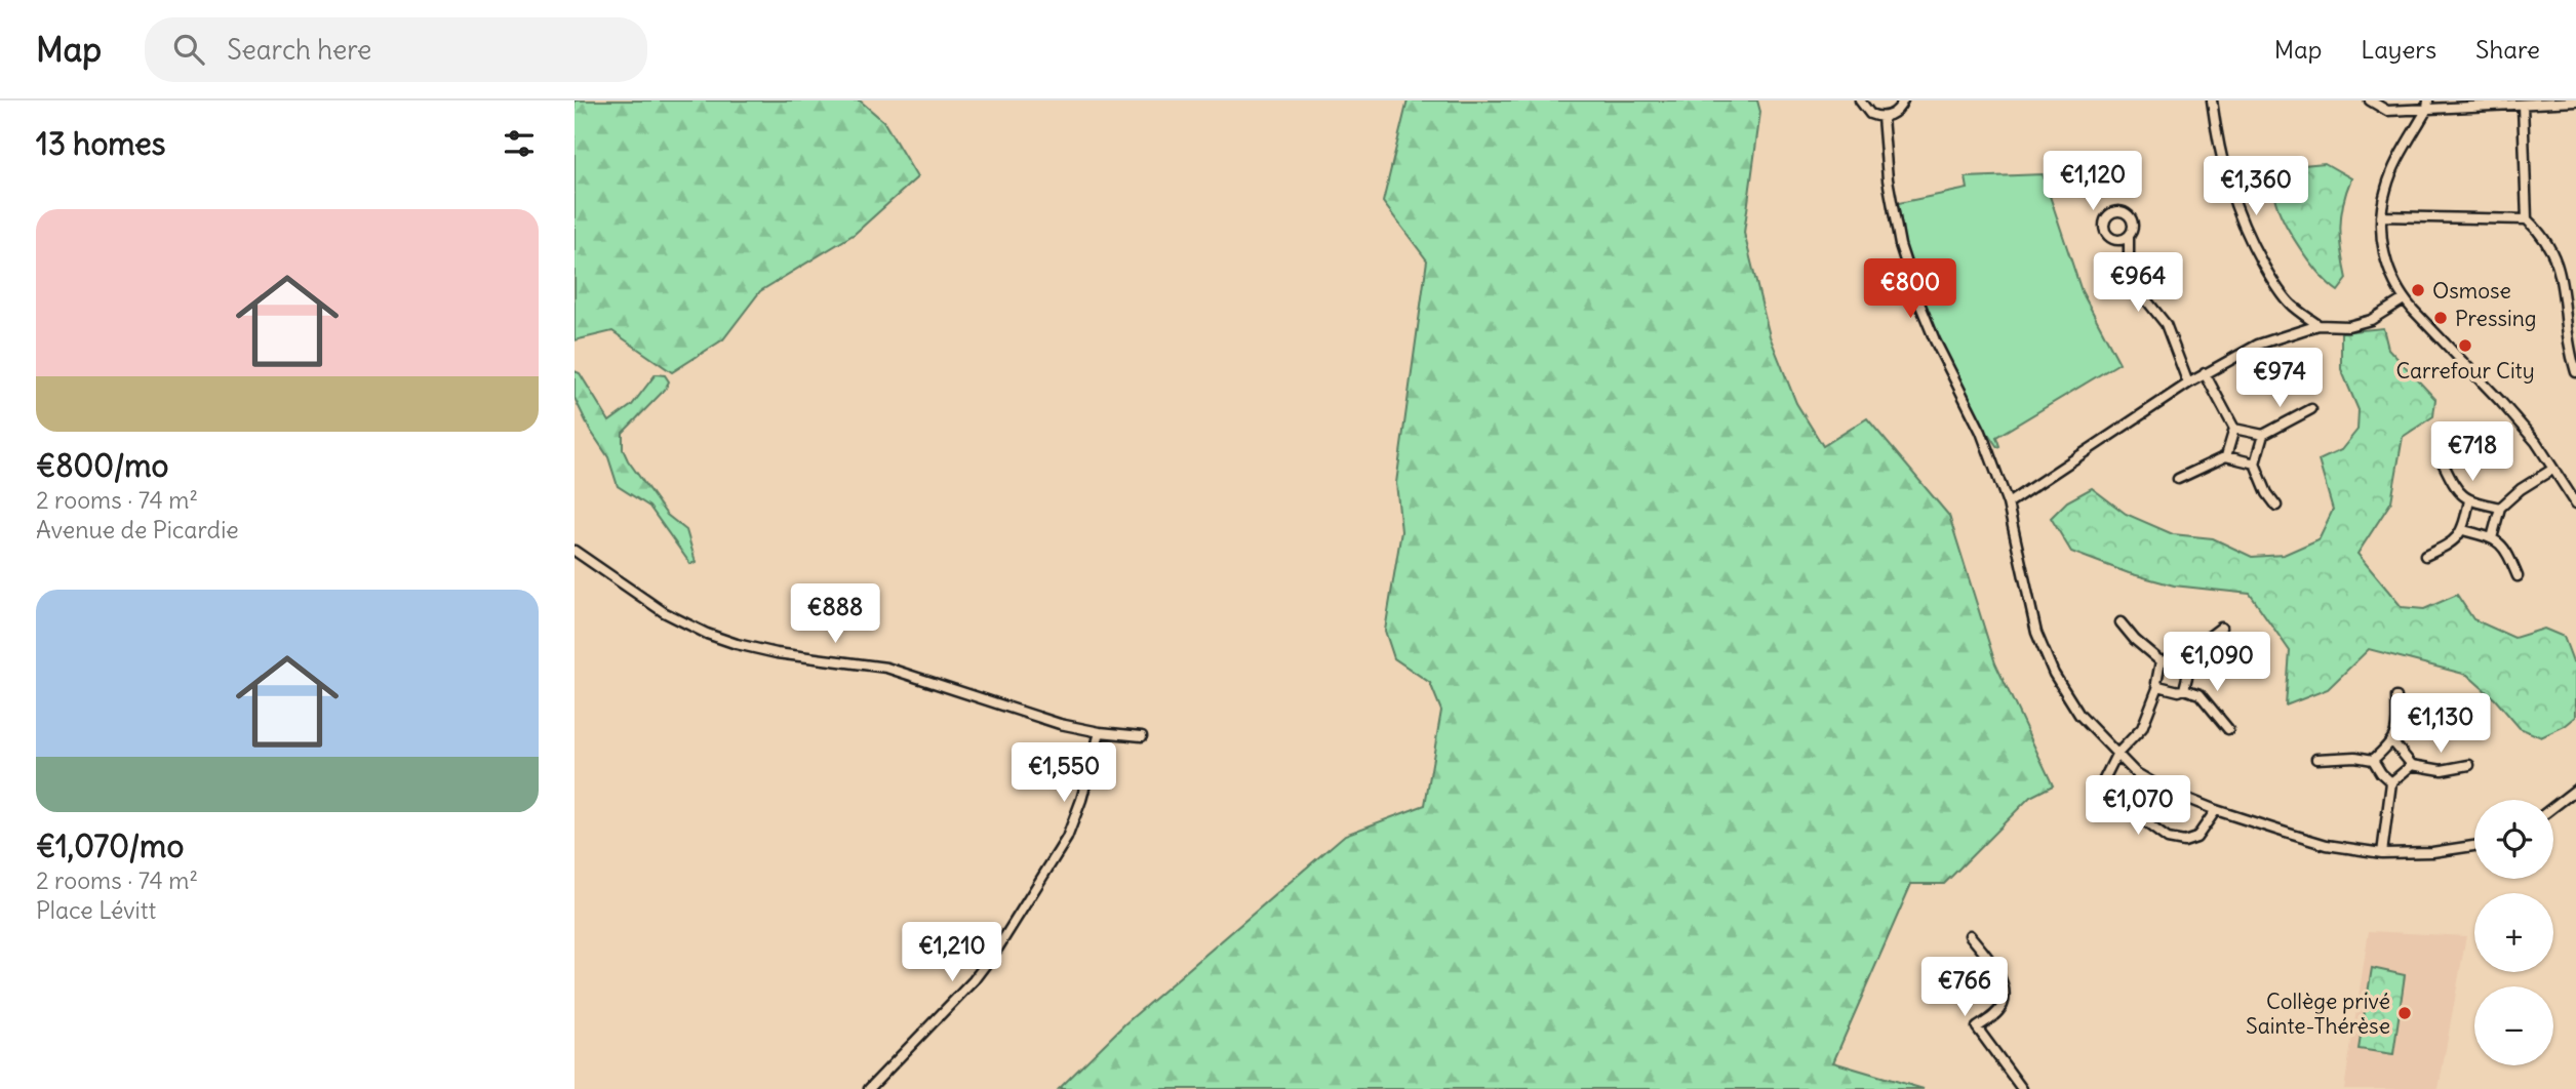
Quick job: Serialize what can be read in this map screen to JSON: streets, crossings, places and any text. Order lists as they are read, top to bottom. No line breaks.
{"places":["Osmose","Pressing","Carrefour City","Collège privé Sainte-Thérèse"],"page":{"header":"Map","search":"Search here","nav":["Map","Layers","Share"],"heading":"13 homes","price":["€1,120","€1,360","€964","€800","€974","€718","€888","€1,090","€1,130","€1,550","€1,070","€1,210","€766"],"list":[{"name":"€800/mo","note":"2 rooms · 74 m² · Avenue de Picardie"},{"name":"€1,070/mo","note":"2 rooms · 74 m² · Place Lévitt"}],"map_buttons":["+","−"]}}
